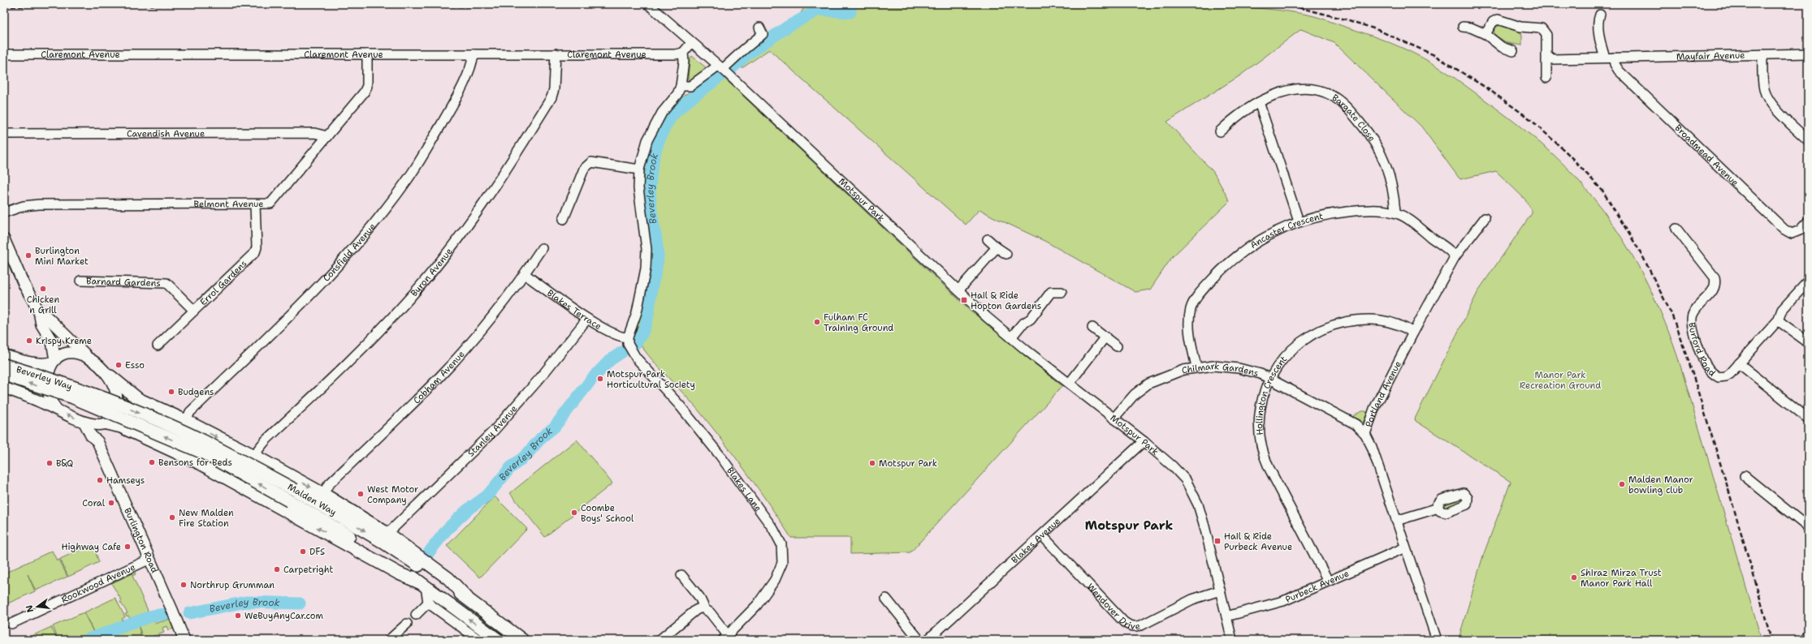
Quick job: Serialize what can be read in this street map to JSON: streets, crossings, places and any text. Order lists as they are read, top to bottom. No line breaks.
{"streets":{"highway":["Beverley Way","Malden Way"],"main road":["Burlington Road"],"street":["Claremont Avenue","Mayfair Avenue","Bargate Close","Cavendish Avenue","Broadmead Avenue","Motspur Park","Belmont Avenue","Ancaster Crescent","Consfield Avenue","Byron Avenue","Barnard Gardens","Errol Gardens","Blakes Terrace","Burford Road","Chilmark Gardens","Cobham Avenue","Portland Avenue","Hollington Crescent","Stanley Avenue","Blakes Lane","Blakes Avenue","Rookwood Avenue","Purbeck Avenue","Wendover Drive"]},"crossings":[["Claremont Avenue","Belmont Avenue"],["Claremont Avenue","Consfield Avenue"],["Claremont Avenue","Byron Avenue"],["Mayfair Avenue","Broadmead Avenue"],["Bargate Close","Ancaster Crescent"],["Cavendish Avenue","Belmont Avenue"],["Motspur Park","Chilmark Gardens"],["Motspur Park","Blakes Avenue"],["Motspur Park","Purbeck Avenue"],["Motspur Park","Wendover Drive"],["Belmont Avenue","Errol Gardens"],["Ancaster Crescent","Chilmark Gardens"],["Ancaster Crescent","Portland Avenue"],["Barnard Gardens","Errol Gardens"],["Blakes Terrace","Cobham Avenue"],["Blakes Terrace","Stanley Avenue"],["Blakes Terrace","Blakes Lane"],["Chilmark Gardens","Portland Avenue"],["Chilmark Gardens","Hollington Crescent"],["Beverley Way","Malden Way"],["Beverley Way","Burlington Road"],["Portland Avenue","Hollington Crescent"],["Portland Avenue","Purbeck Avenue"],["Hollington Crescent","Purbeck Avenue"],["Burlington Road","Rookwood Avenue"],["Blakes Avenue","Wendover Drive"]],"districts":["Motspur Park"],"water":["Beverley Brook"],"parks":["Manor Park Recreation Ground"],"places":{"other":["Burlington Mini Market","Chicken n Grill","Fulham FC Training Ground","Krispy Kreme","Esso","Motspur Park Horticultural Society","Budgens","Bensons for Beds","B&Q","Motspur Park","Hamseys","Malden Manor bowling club","West Motor Company","Coral","Coombe Boys' School","New Malden Fire Station","Highway Cafe","DFS","Carpetright","Shiraz Mirza Trust Manor Park Hall","Northrup Grumman","WeBuyAnyCar.com"],"transit":["Hail & Ride Hopton Gardens","Hail & Ride Purbeck Avenue"]},"north":"left"}
